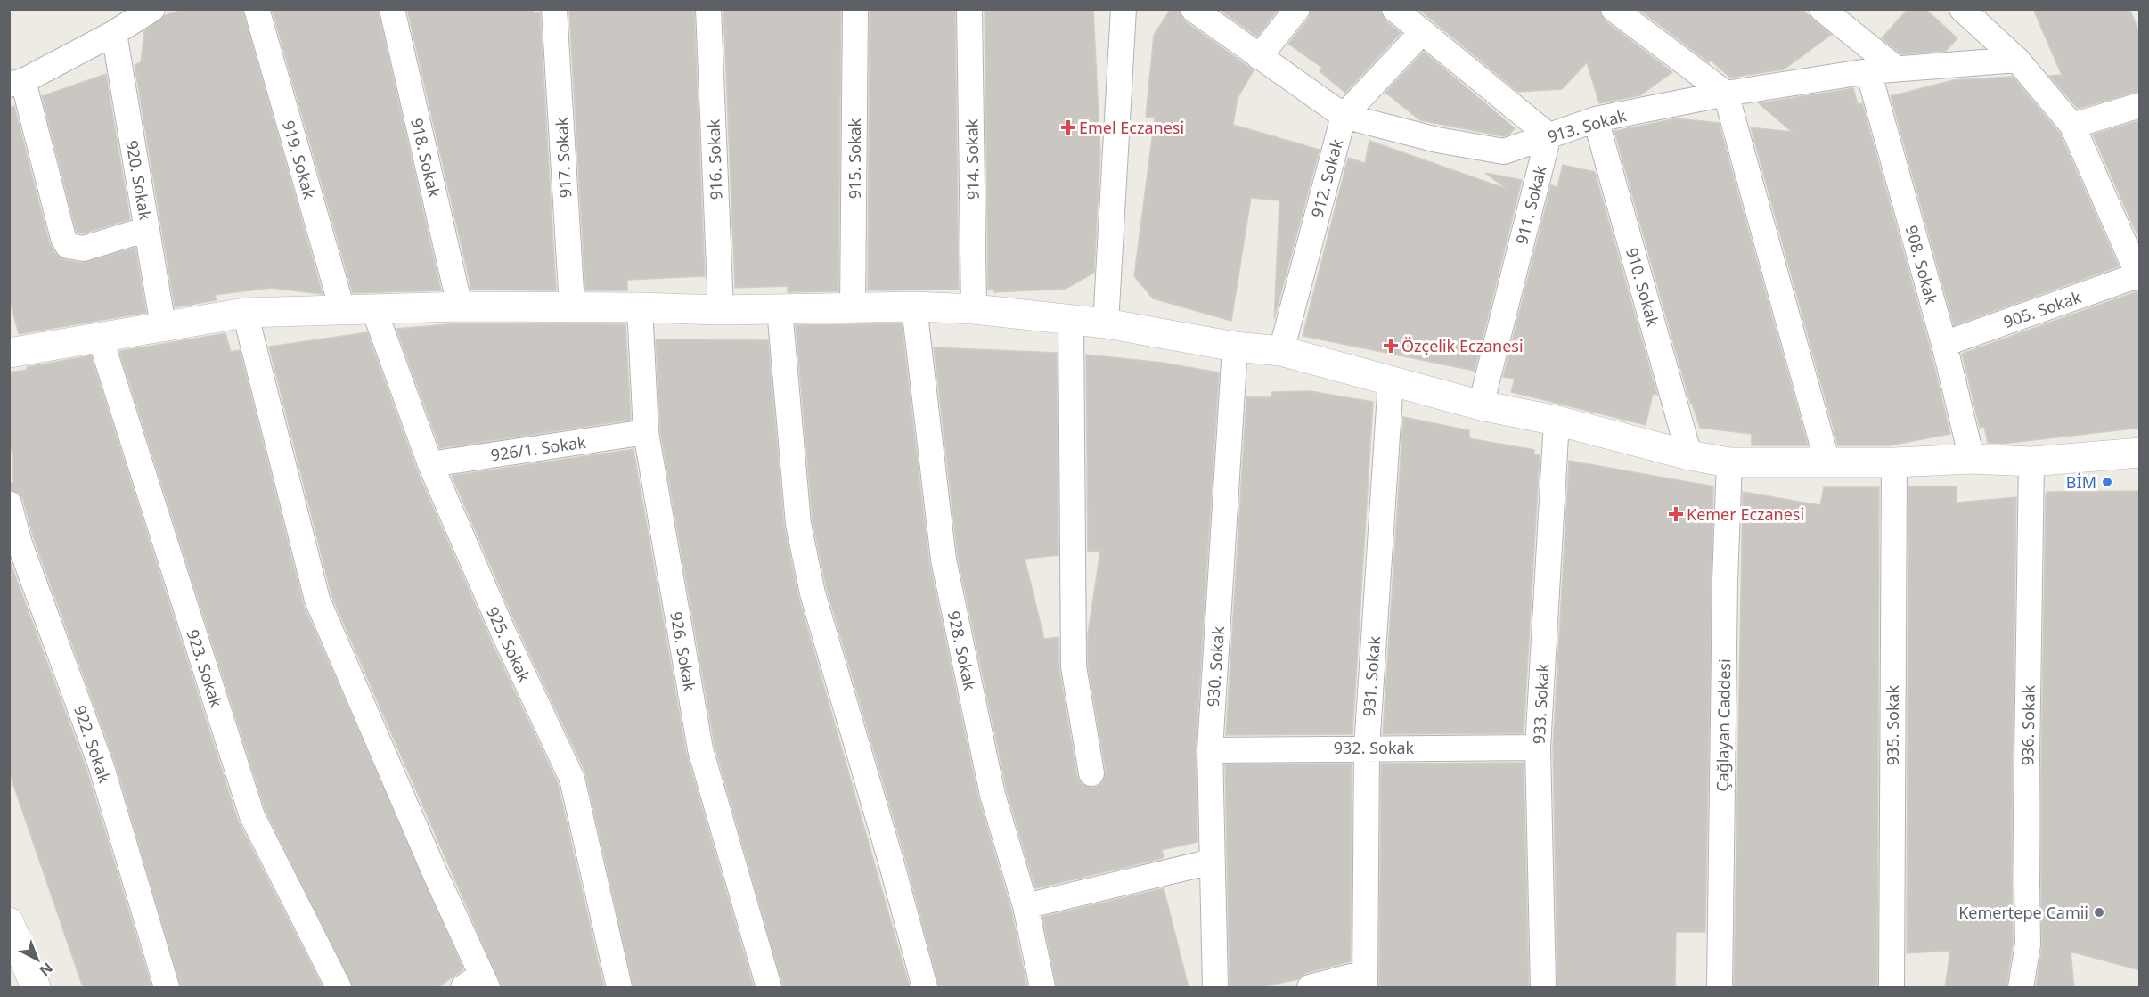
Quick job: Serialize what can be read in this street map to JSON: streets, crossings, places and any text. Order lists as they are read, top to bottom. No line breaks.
{"streets":{"street":["913. Sokak","918. Sokak","917. Sokak","915. Sokak","919. Sokak","916. Sokak","914. Sokak","912. Sokak","920. Sokak","911. Sokak","908. Sokak","910. Sokak","905. Sokak","926/1. Sokak","925. Sokak","928. Sokak","926. Sokak","930. Sokak","923. Sokak","931. Sokak","933. Sokak","Çağlayan Caddesi","935. Sokak","936. Sokak","922. Sokak","932. Sokak"]},"crossings":[["913. Sokak","912. Sokak"],["913. Sokak","911. Sokak"],["913. Sokak","908. Sokak"],["913. Sokak","910. Sokak"],["908. Sokak","905. Sokak"],["926/1. Sokak","925. Sokak"],["926/1. Sokak","926. Sokak"],["930. Sokak","932. Sokak"],["931. Sokak","932. Sokak"],["933. Sokak","932. Sokak"]],"places":{"health":["Emel Eczanesi","Özçelik Eczanesi","Kemer Eczanesi"],"other":["BİM","Kemertepe Camii"]},"north":"bottom right"}
